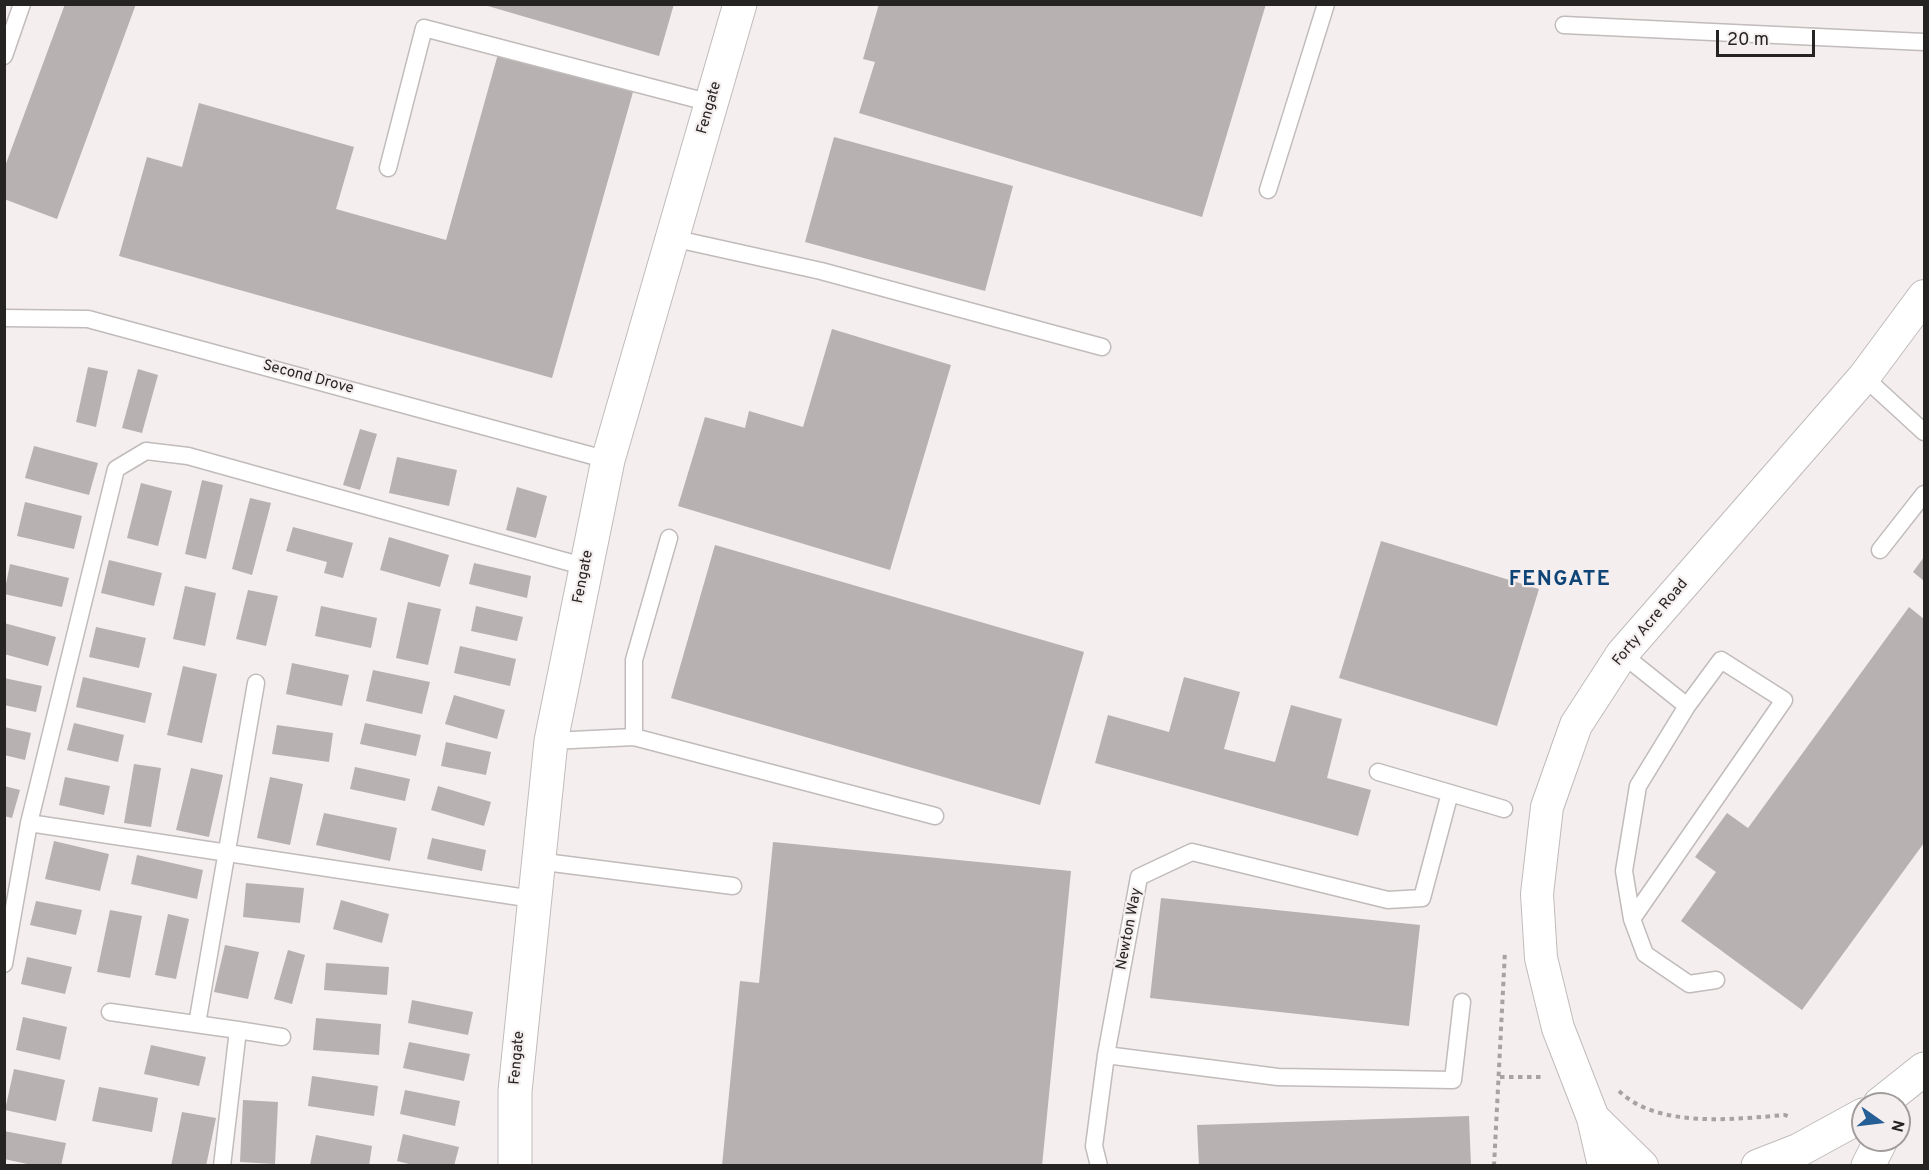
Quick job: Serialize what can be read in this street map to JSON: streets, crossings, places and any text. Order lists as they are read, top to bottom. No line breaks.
{"streets":{"street":["Fengate","Forty Acre Road"],"lane":["Second Drove","Newton Way"]},"crossings":[["Fengate","Second Drove"]],"districts":["FENGATE"],"scale_bar":"20 m","north":"right"}
